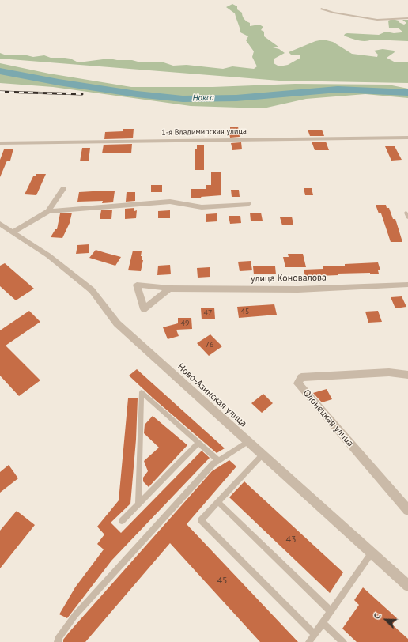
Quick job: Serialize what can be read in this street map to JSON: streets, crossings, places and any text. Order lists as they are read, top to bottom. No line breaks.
{"streets":{"street":["1-я Владимирская улица","улица Коновалова","Ново-Азинская улица","Олонецкая улица"]},"water":["Нокса"],"house_numbers":["45","47","49","76","43","45"],"north":"top left"}
